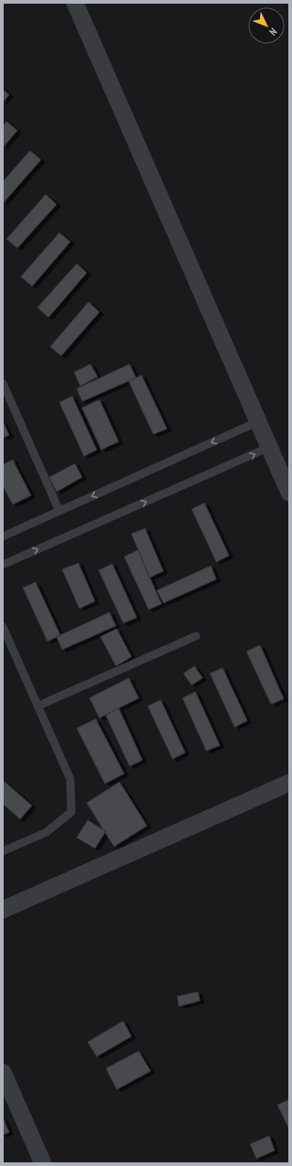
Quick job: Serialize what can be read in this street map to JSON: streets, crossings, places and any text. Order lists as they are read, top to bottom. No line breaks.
{"north":"bottom right"}
